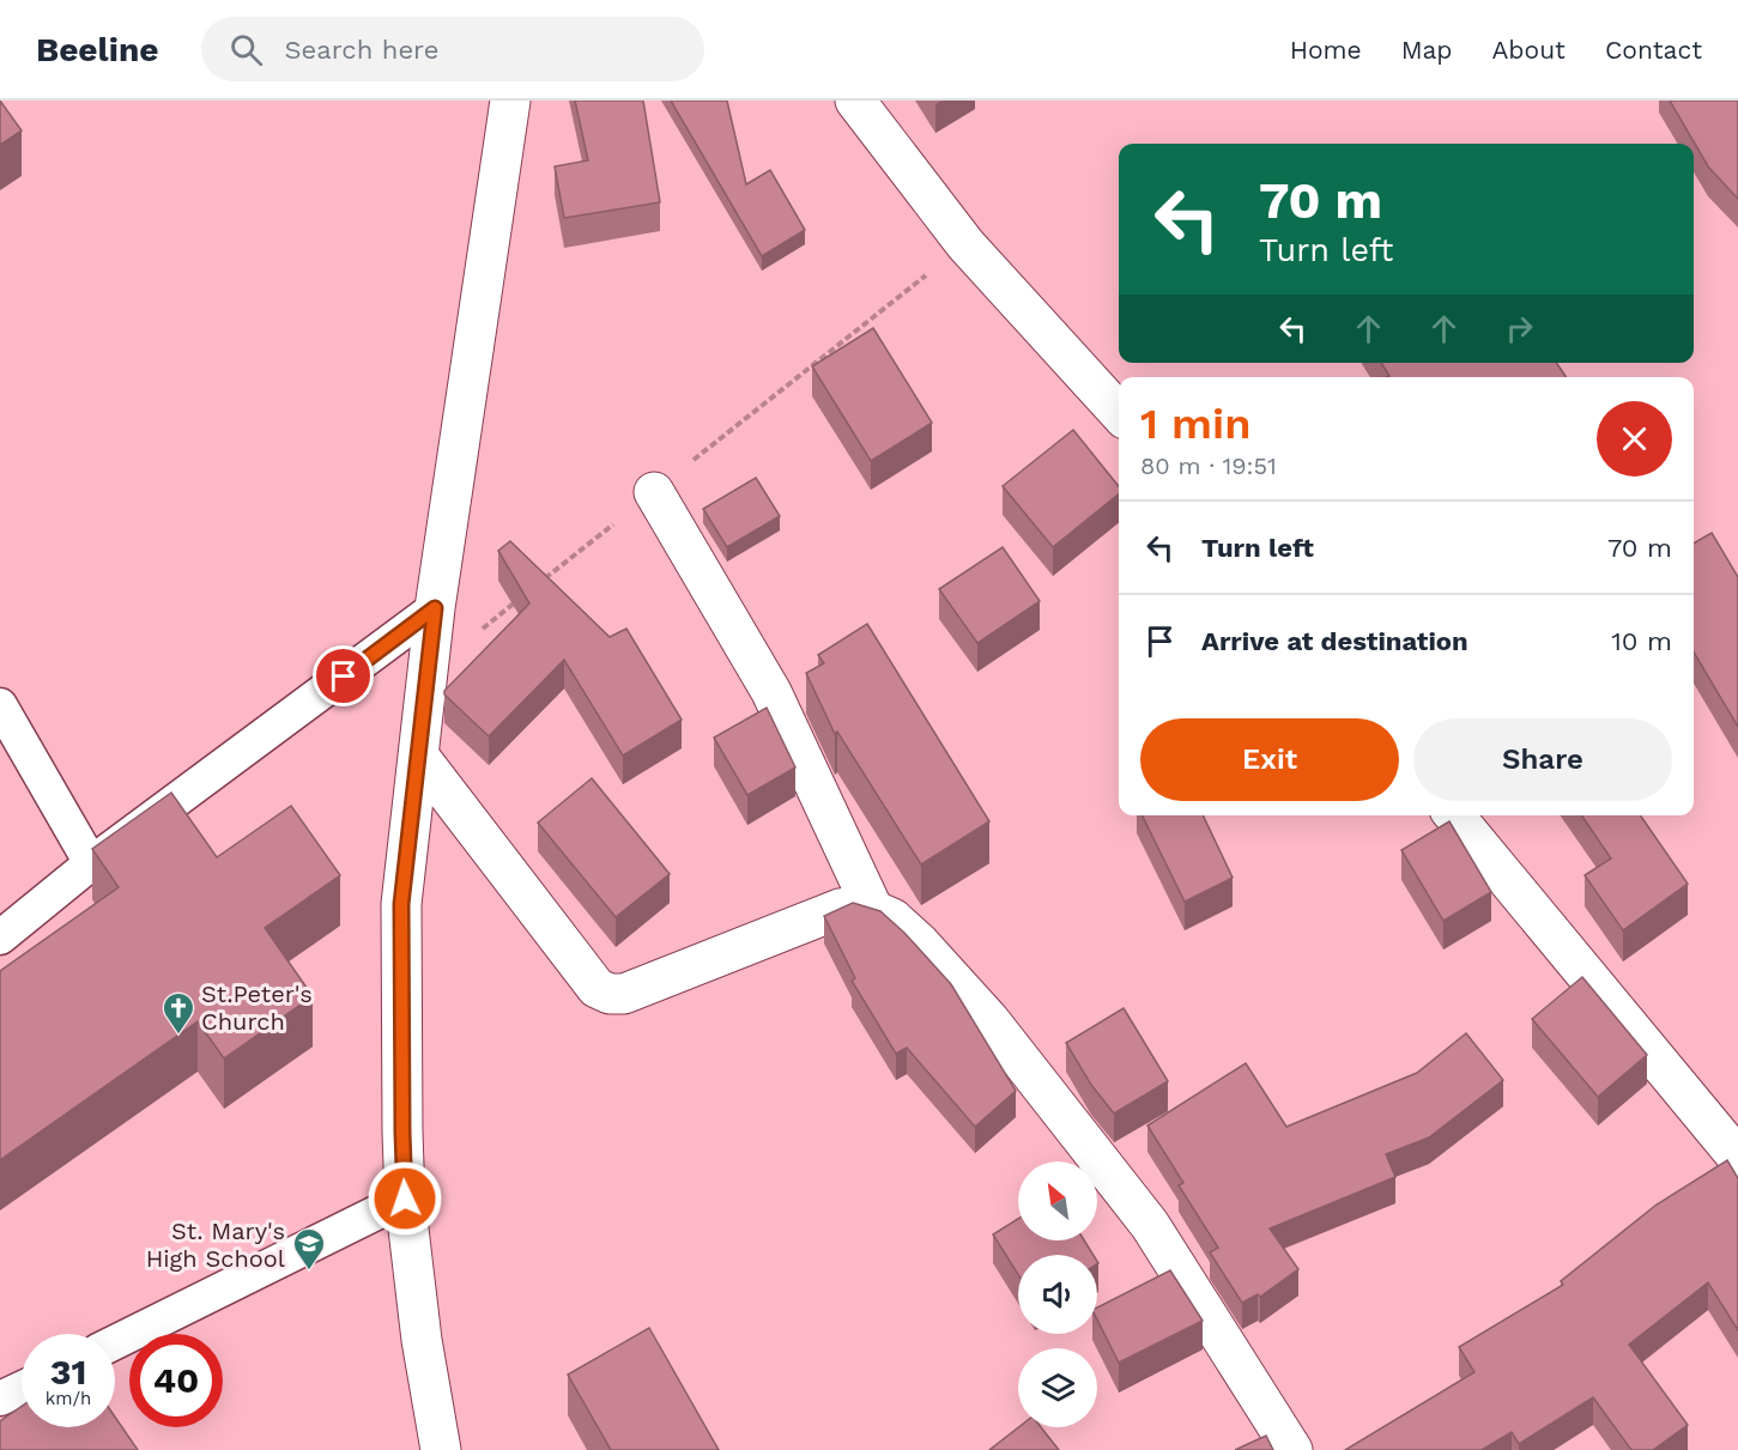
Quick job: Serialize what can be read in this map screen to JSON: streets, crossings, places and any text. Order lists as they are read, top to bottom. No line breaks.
{"places":{"church":["St.Peter's Church"],"school or university":["St. Mary's High School"]},"north":"top left","page":{"header":"Beeline","search":"Search here","nav":["Home","Map","About","Contact"],"turn":["70 m","Turn left"],"heading":["1 min","80 m · 19:51"],"list":[{"name":"Turn left","value":"70 m"},{"name":"Arrive at destination","value":"10 m"}],"buttons":["Exit","Share"],"speed":"31 km/h","limit":"40"}}
